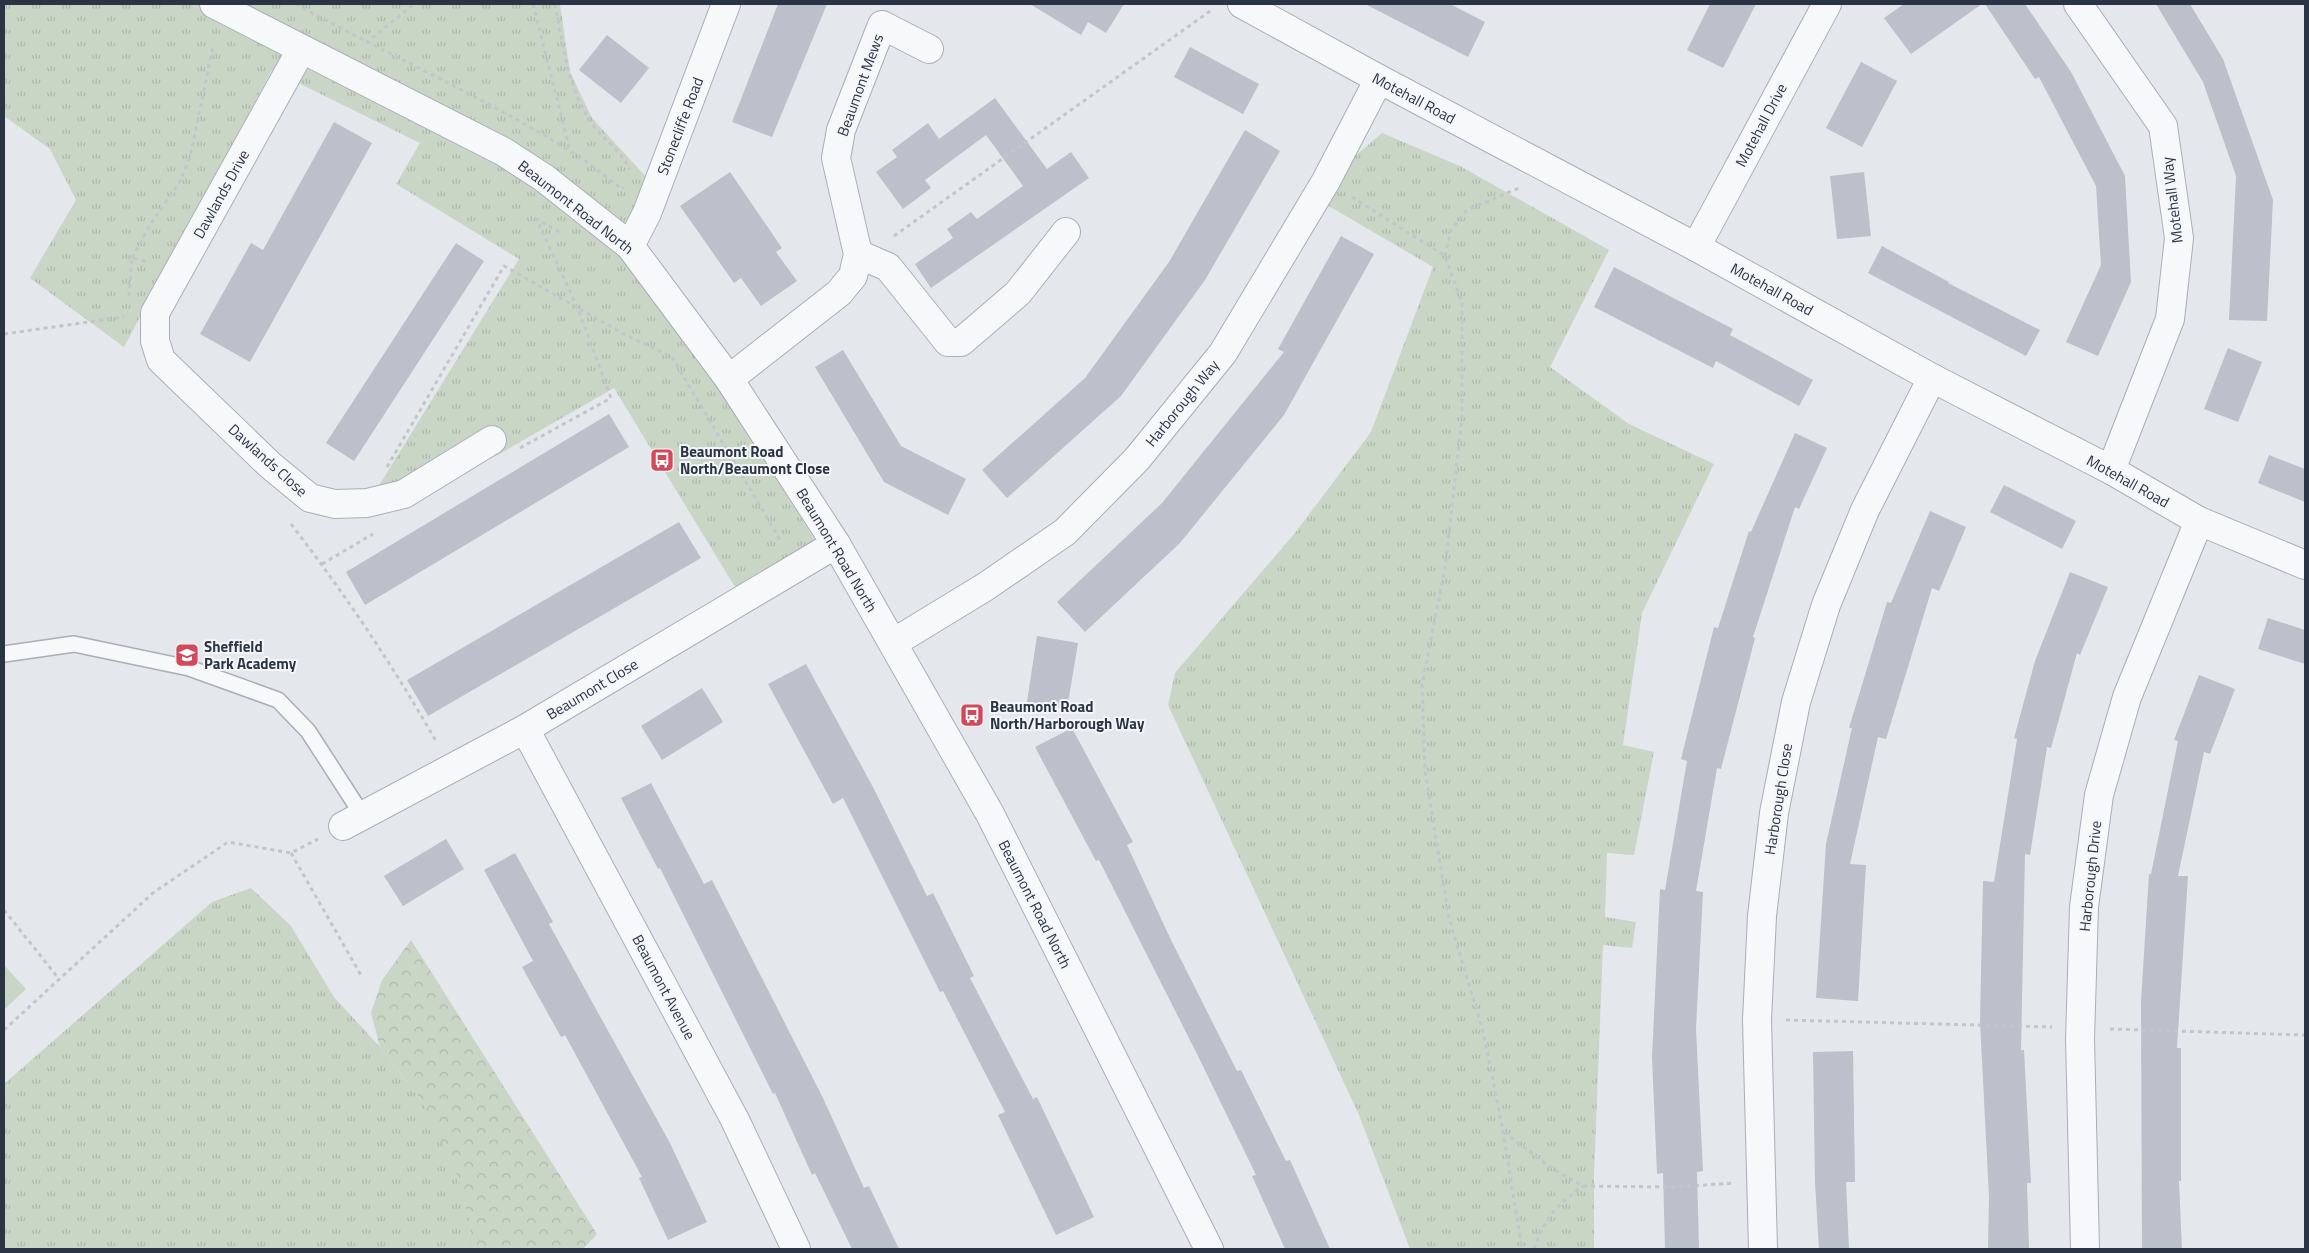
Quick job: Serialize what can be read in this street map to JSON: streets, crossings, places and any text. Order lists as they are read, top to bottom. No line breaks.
{"streets":{"street":["Beaumont Mews","Motehall Road","Motehall Drive","Stonecliffe Road","Dawlands Drive","Motehall Way","Beaumont Road North","Harborough Way","Dawlands Close","Beaumont Close","Harborough Close","Harborough Drive","Beaumont Avenue"]},"crossings":[["Beaumont Mews","Beaumont Road North"],["Motehall Road","Motehall Drive"],["Motehall Road","Motehall Way"],["Motehall Road","Harborough Way"],["Motehall Road","Harborough Close"],["Motehall Road","Harborough Drive"],["Stonecliffe Road","Beaumont Road North"],["Dawlands Drive","Beaumont Road North"],["Dawlands Drive","Dawlands Close"],["Beaumont Road North","Harborough Way"],["Beaumont Road North","Beaumont Close"],["Beaumont Close","Beaumont Avenue"]],"places":{"bus stop":["Beaumont Road North/Beaumont Close","Beaumont Road North/Harborough Way"],"school or university":["Sheffield Park Academy"]}}
